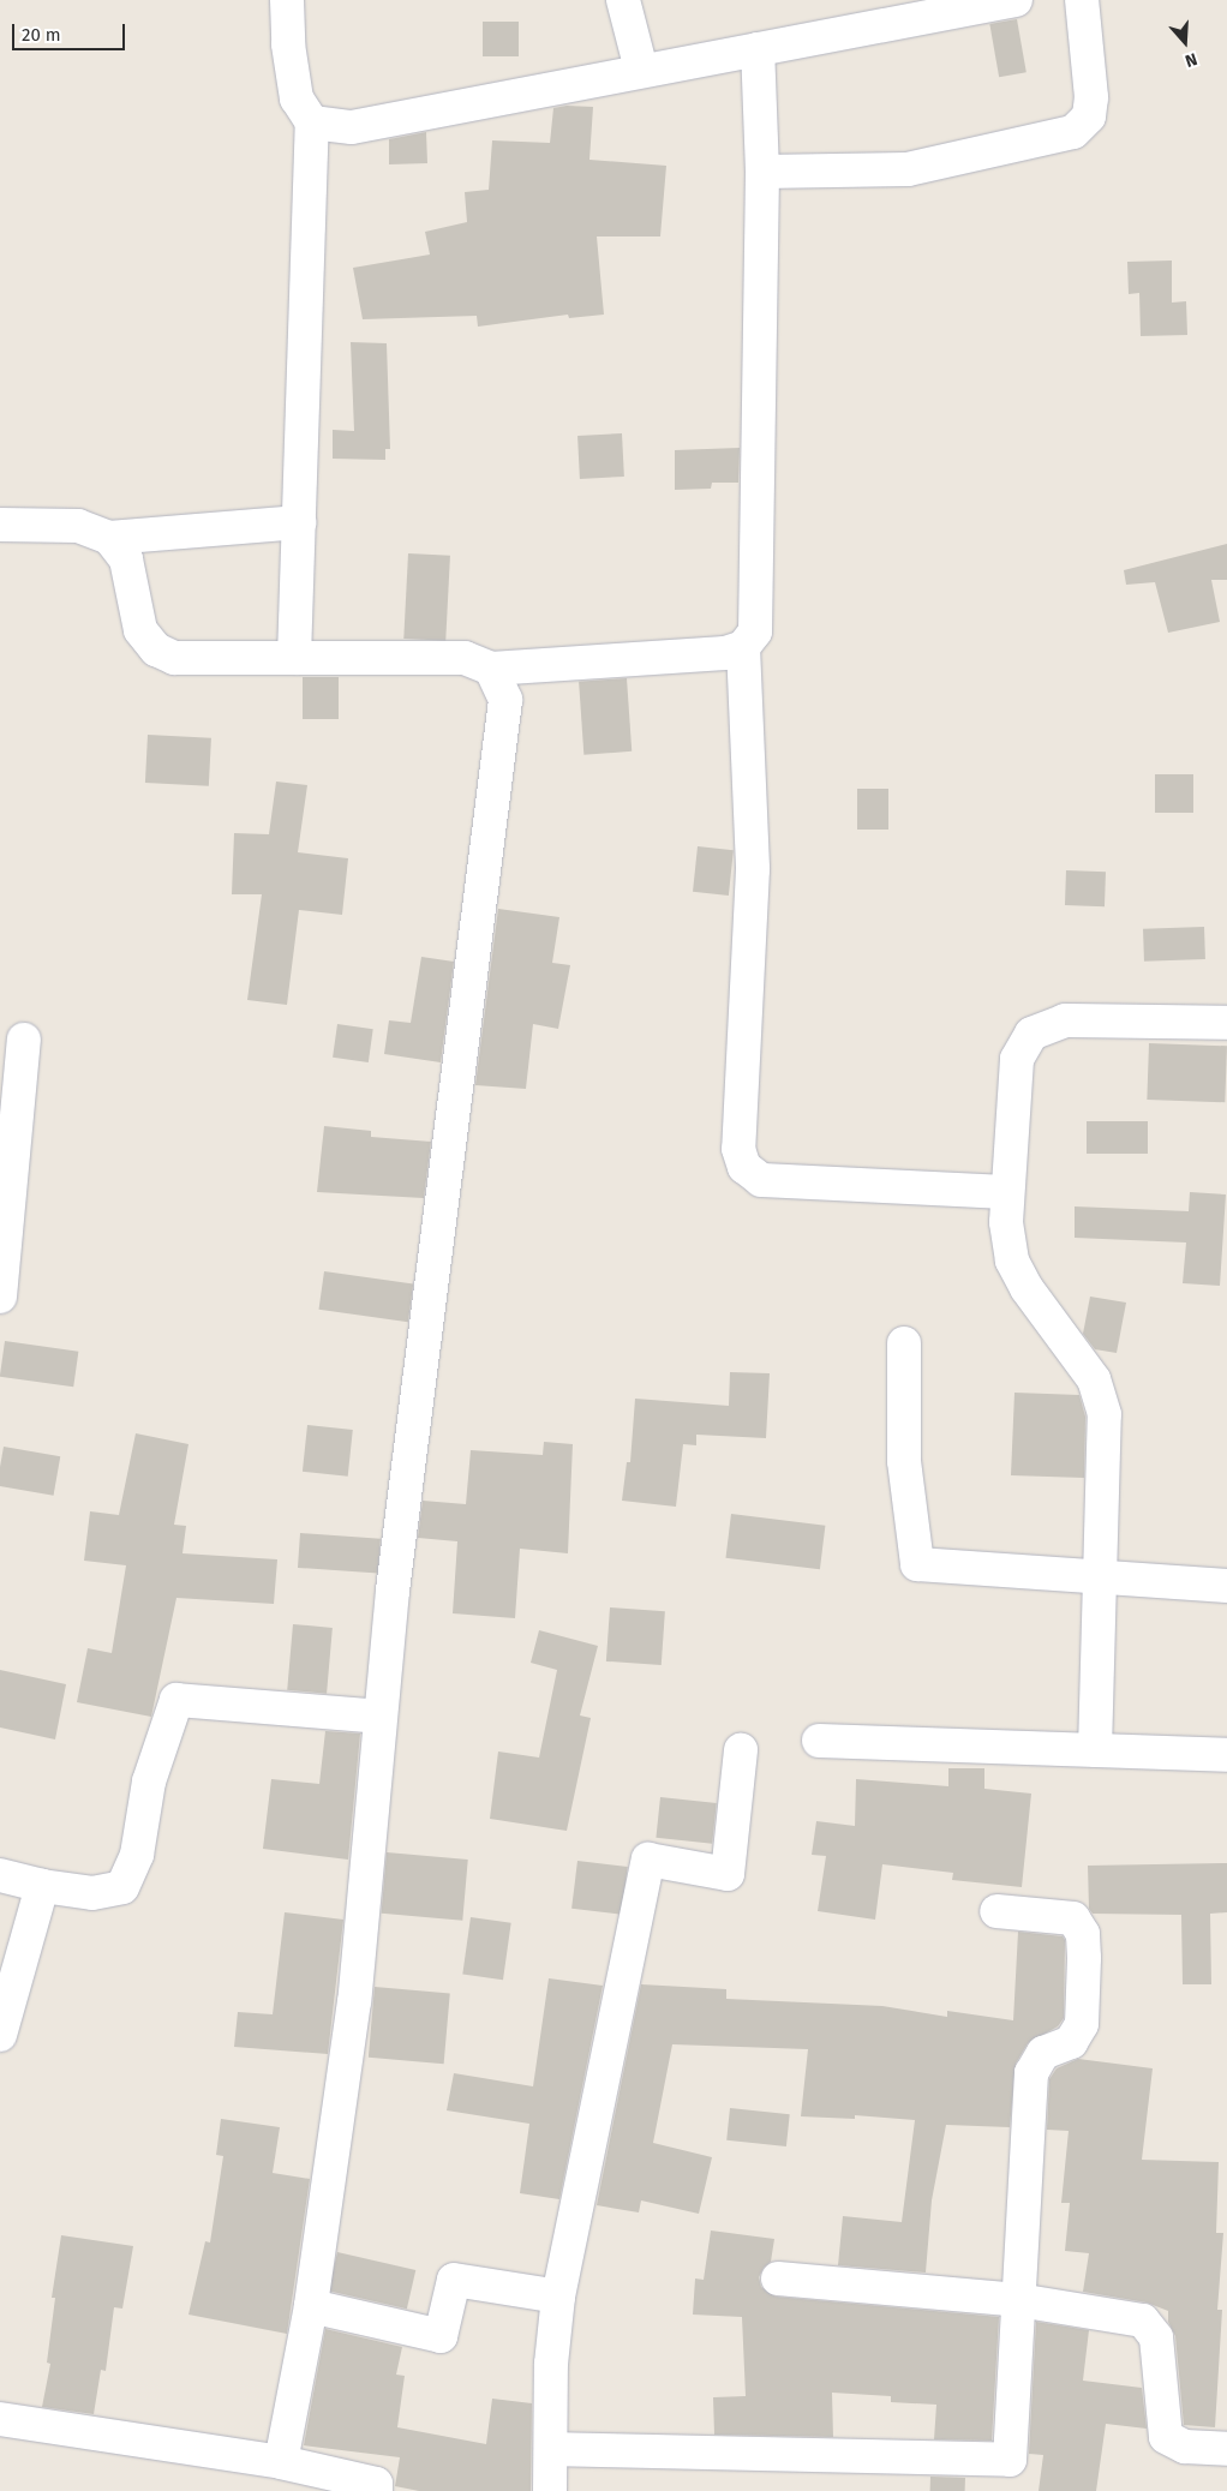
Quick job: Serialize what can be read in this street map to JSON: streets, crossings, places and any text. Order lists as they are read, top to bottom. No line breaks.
{"scale_bar":"20 m","north":"bottom"}
